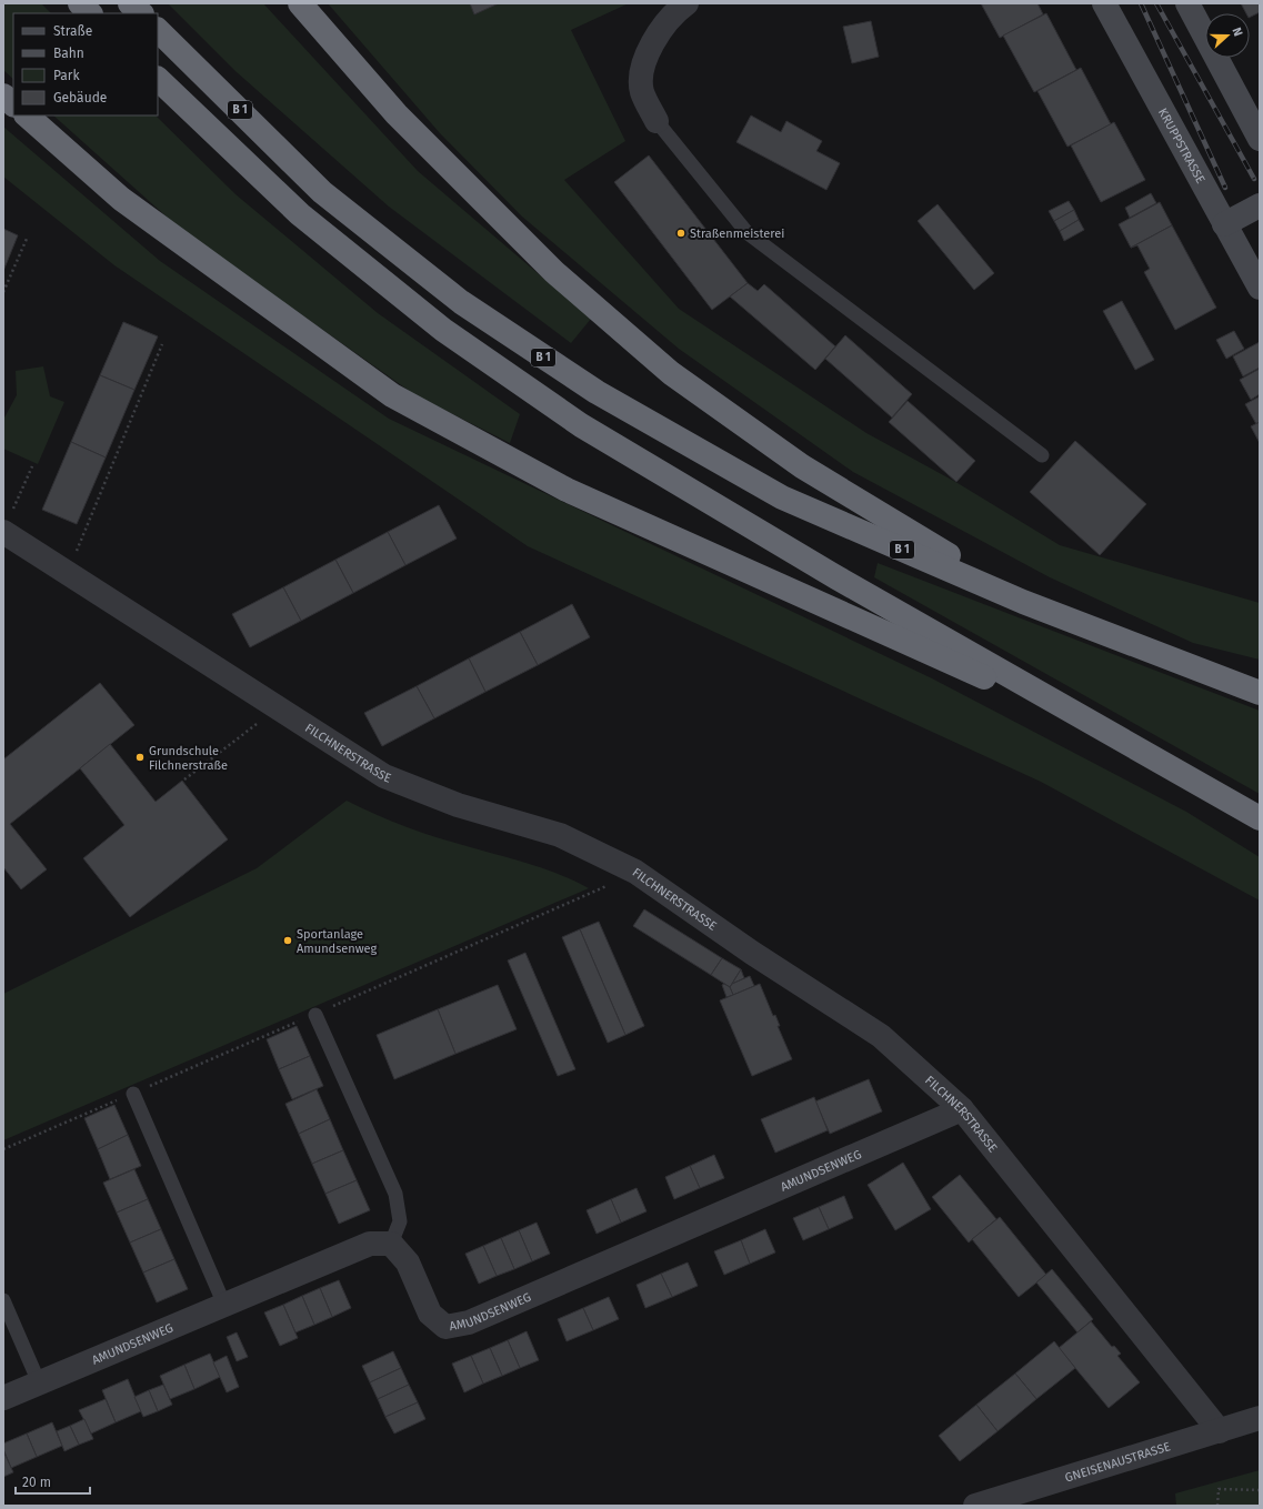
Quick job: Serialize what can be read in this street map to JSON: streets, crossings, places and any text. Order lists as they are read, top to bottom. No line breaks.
{"streets":{"highway":["B 1"],"street":["KRUPPSTRASSE","FILCHNERSTRASSE","AMUNDSENWEG","GNEISENAUSTRASSE"]},"crossings":[["FILCHNERSTRASSE","AMUNDSENWEG"],["FILCHNERSTRASSE","GNEISENAUSTRASSE"]],"places":["Straßenmeisterei","Grundschule Filchnerstraße","Sportanlage Amundsenweg"],"legend":["Straße","Bahn","Park","Gebäude"],"scale_bar":"20 m","north":"right"}
